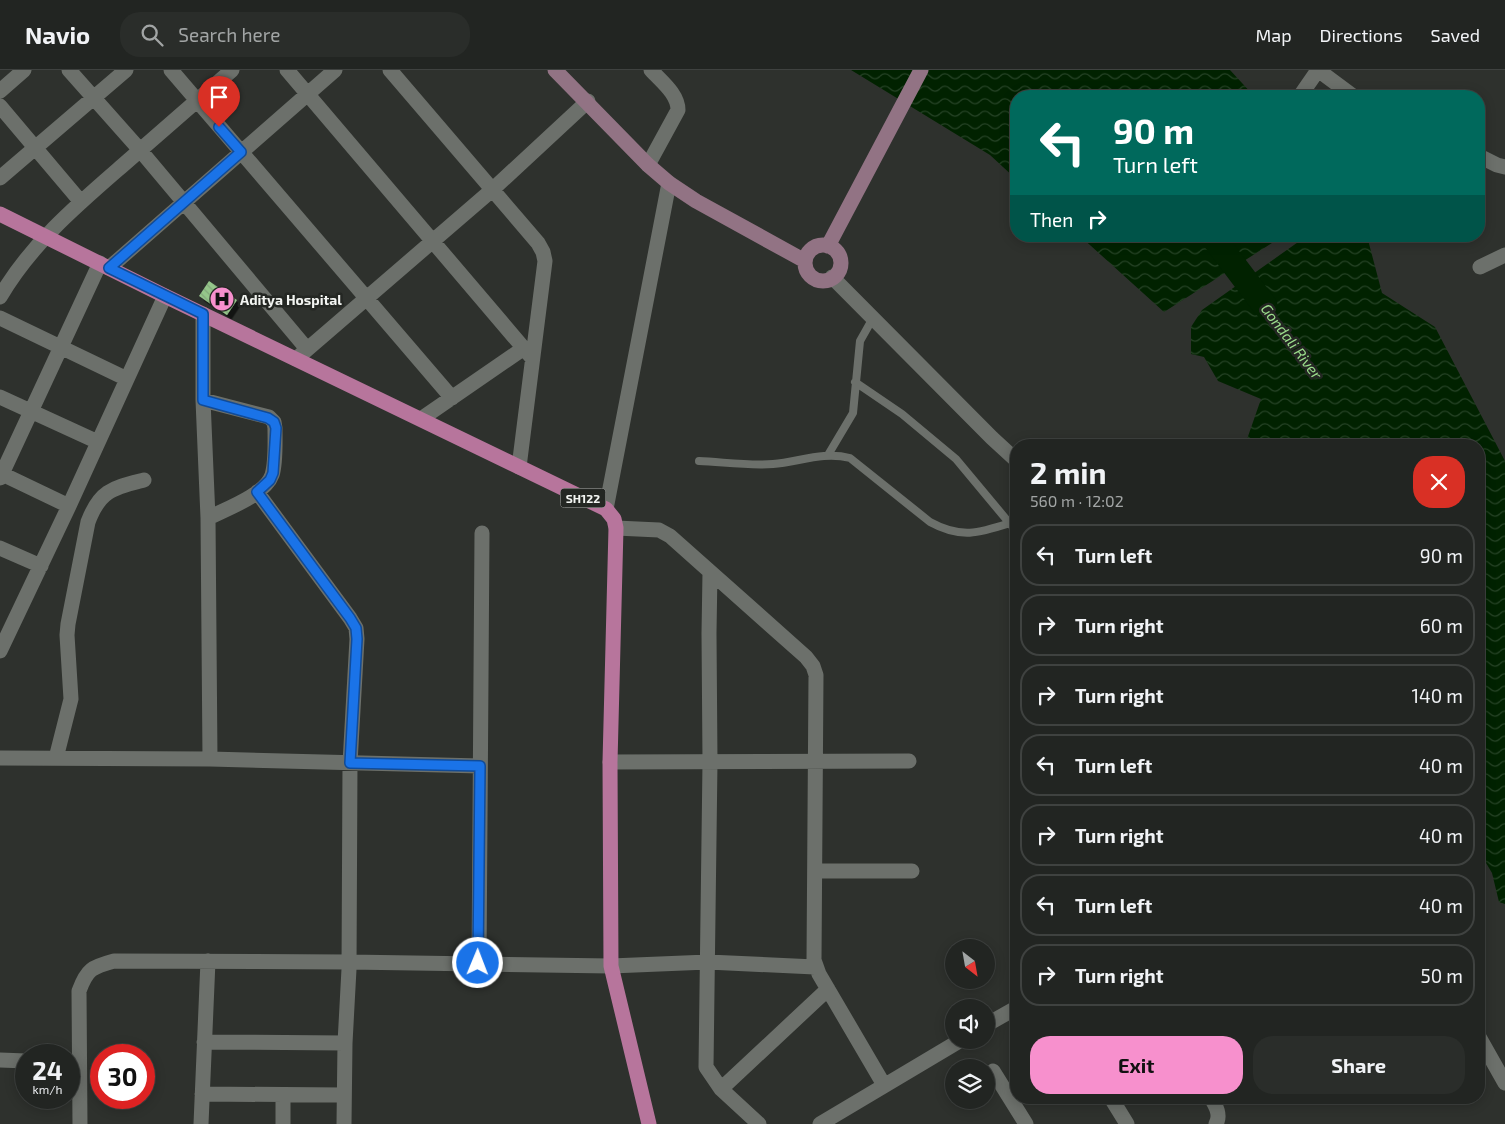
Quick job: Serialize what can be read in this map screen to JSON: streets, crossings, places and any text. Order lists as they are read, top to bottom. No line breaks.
{"streets":{"main road":["SH122"]},"water":["Gondali River"],"places":{"hospital":["Aditya Hospital"]},"north":"bottom right","page":{"header":"Navio","search":"Search here","nav":["Map","Directions","Saved"],"turn":["90 m","Turn left"],"then":"Then","heading":["2 min","560 m · 12:02"],"list":[{"name":"Turn left","value":"90 m"},{"name":"Turn right","value":"60 m"},{"name":"Turn right","value":"140 m"},{"name":"Turn left","value":"40 m"},{"name":"Turn right","value":"40 m"},{"name":"Turn left","value":"40 m"},{"name":"Turn right","value":"50 m"}],"buttons":["Exit","Share"],"speed":"24 km/h","limit":"30"}}
